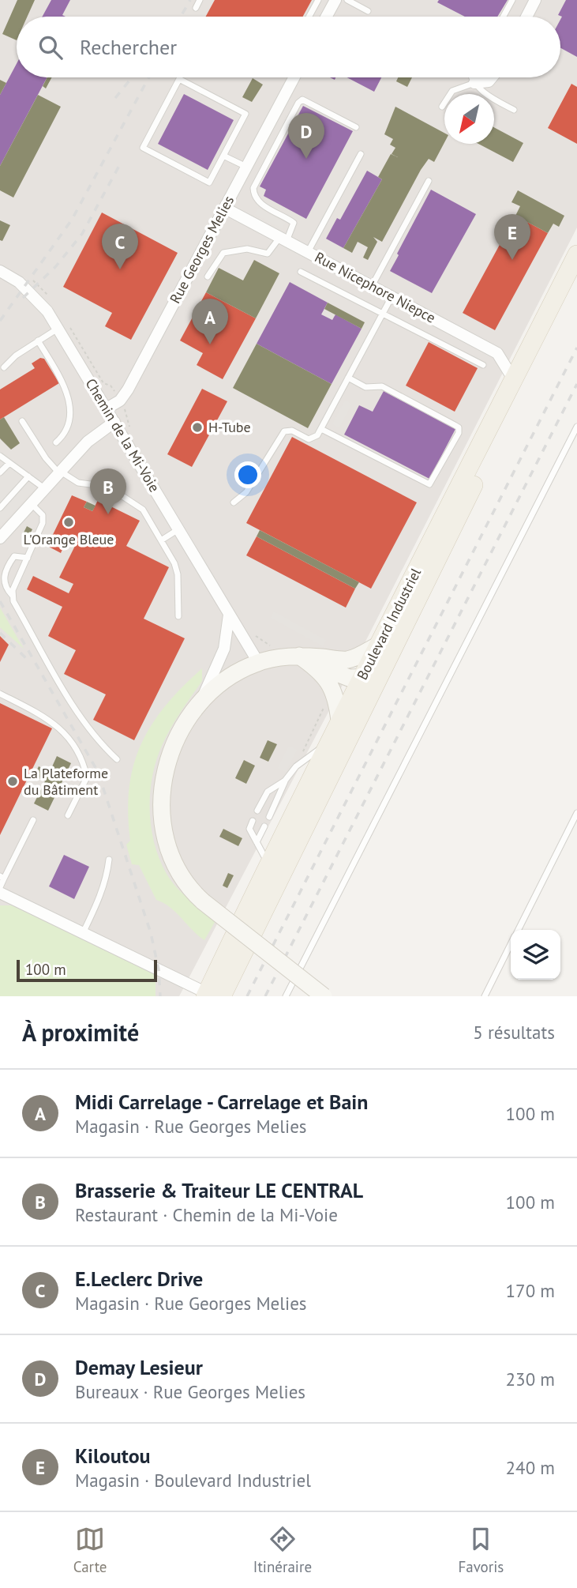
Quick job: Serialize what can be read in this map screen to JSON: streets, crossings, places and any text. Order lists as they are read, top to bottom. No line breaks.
{"streets":{"main road":["Boulevard Industriel"],"street":["Rue Georges Melies","Rue Nicephore Niepce","Chemin de la Mi-Voie"]},"crossings":[["Rue Georges Melies","Rue Nicephore Niepce"],["Rue Georges Melies","Chemin de la Mi-Voie"],["Rue Nicephore Niepce","Boulevard Industriel"]],"places":["H-Tube","L'Orange Bleue","La Plateforme du Bâtiment"],"scale_bar":"100 m","north":"bottom left","page":{"search":"Rechercher","pins":["D","E","C","A","B"],"scale":"100 m","heading":["À proximité","5 résultats"],"list":[{"mark":"A","name":"Midi Carrelage - Carrelage et Bain","note":"Magasin · Rue Georges Melies","value":"100 m"},{"mark":"B","name":"Brasserie & Traiteur LE CENTRAL","note":"Restaurant · Chemin de la Mi-Voie","value":"100 m"},{"mark":"C","name":"E.Leclerc Drive","note":"Magasin · Rue Georges Melies","value":"170 m"},{"mark":"D","name":"Demay Lesieur","note":"Bureaux · Rue Georges Melies","value":"230 m"},{"mark":"E","name":"Kiloutou","note":"Magasin · Boulevard Industriel","value":"240 m"}],"nav":["Carte","Itinéraire","Favoris"]}}
